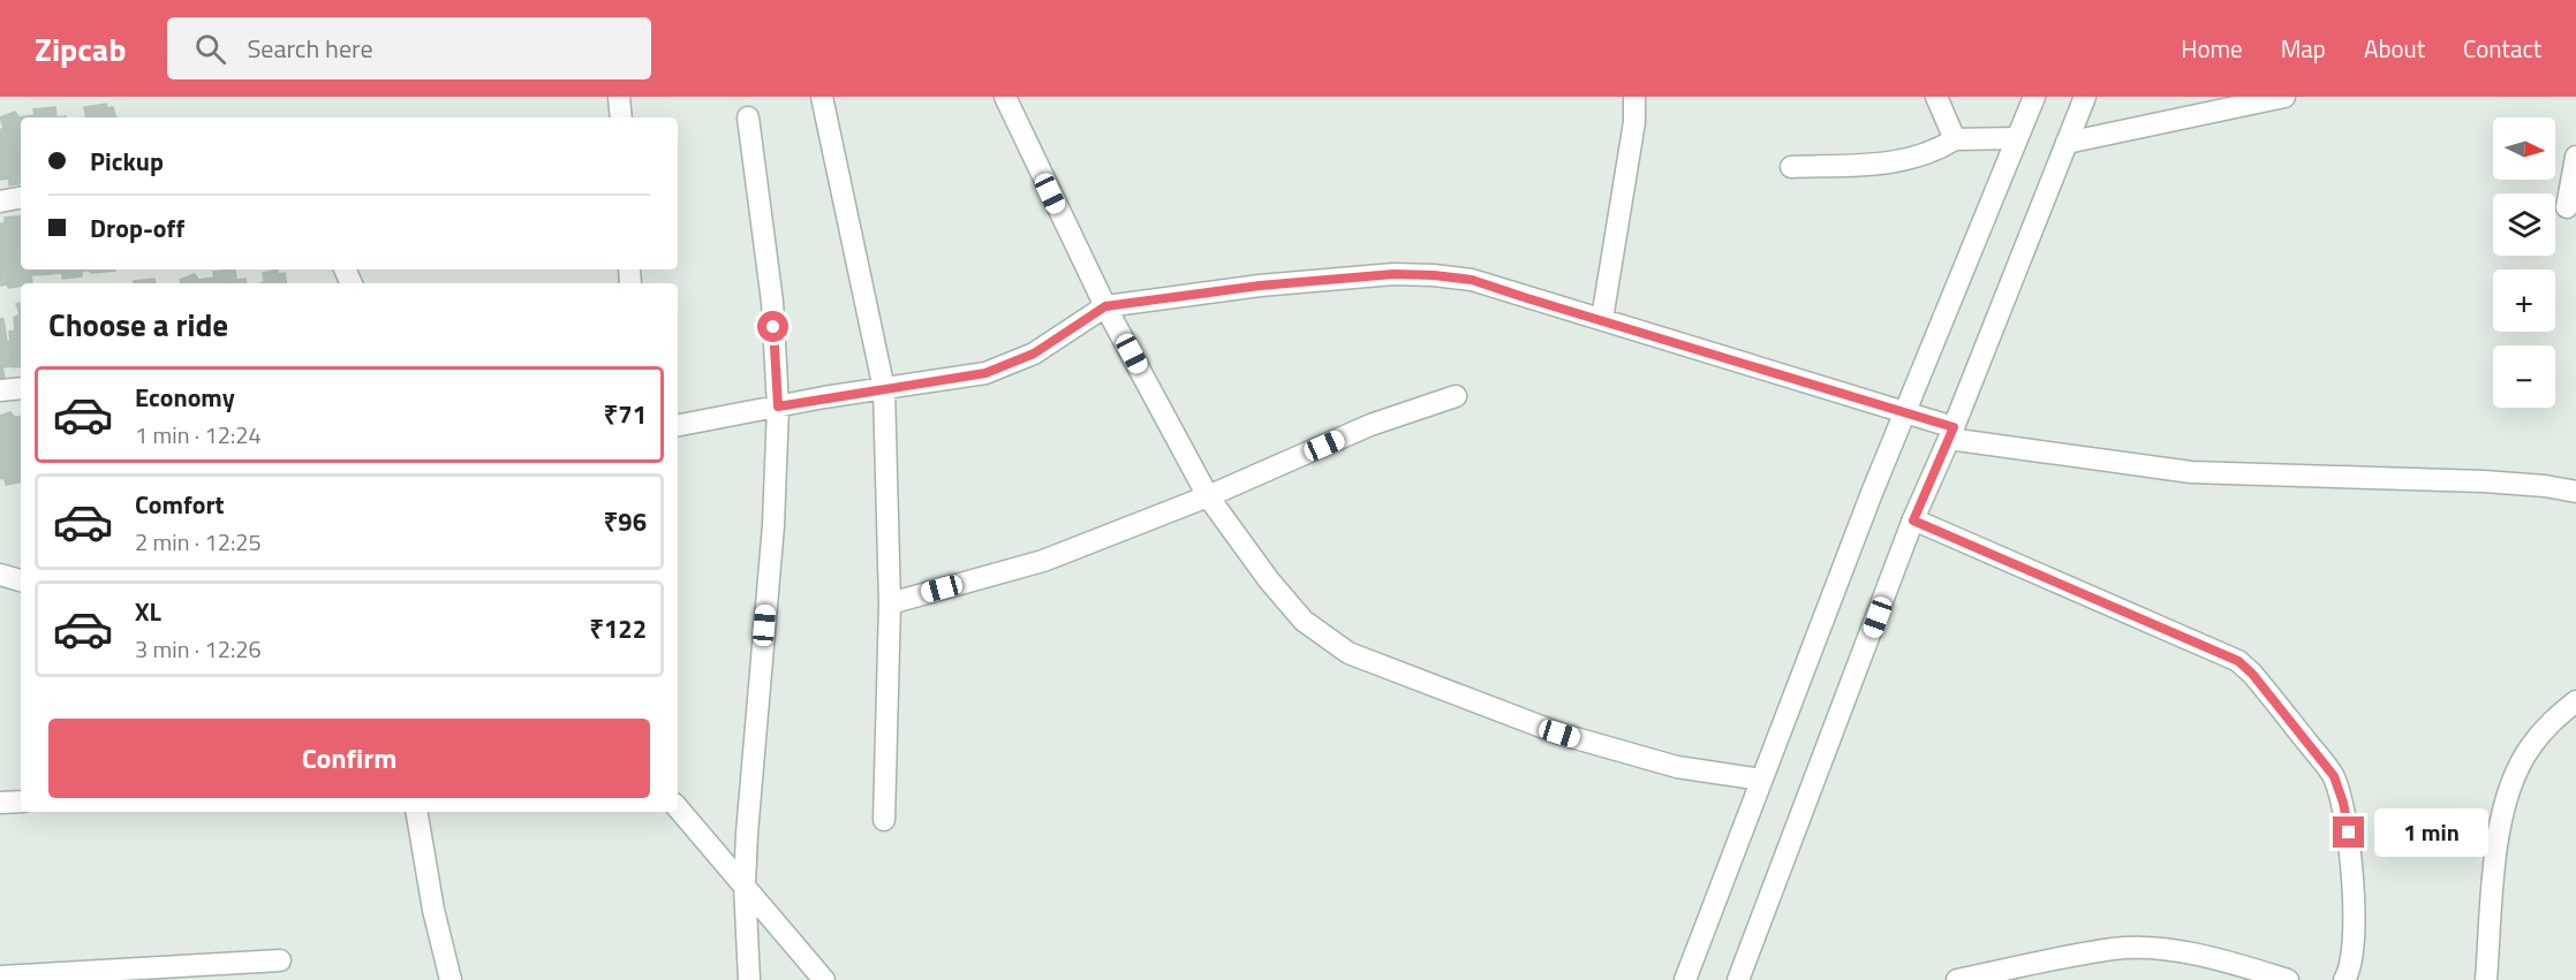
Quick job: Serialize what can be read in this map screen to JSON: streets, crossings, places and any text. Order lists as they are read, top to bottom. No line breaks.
{"north":"right","page":{"header":"Zipcab","search":"Search here","nav":["Home","Map","About","Contact"],"map_buttons":["+","−"],"banner":["Pickup","Drop-off"],"heading":"Choose a ride","list":[{"name":"Economy","note":"1 min · 12:24","value":"₹71"},{"name":"Comfort","note":"2 min · 12:25","value":"₹96"},{"name":"XL","note":"3 min · 12:26","value":"₹122"}],"buttons":"Confirm","bubble":"1 min"}}
